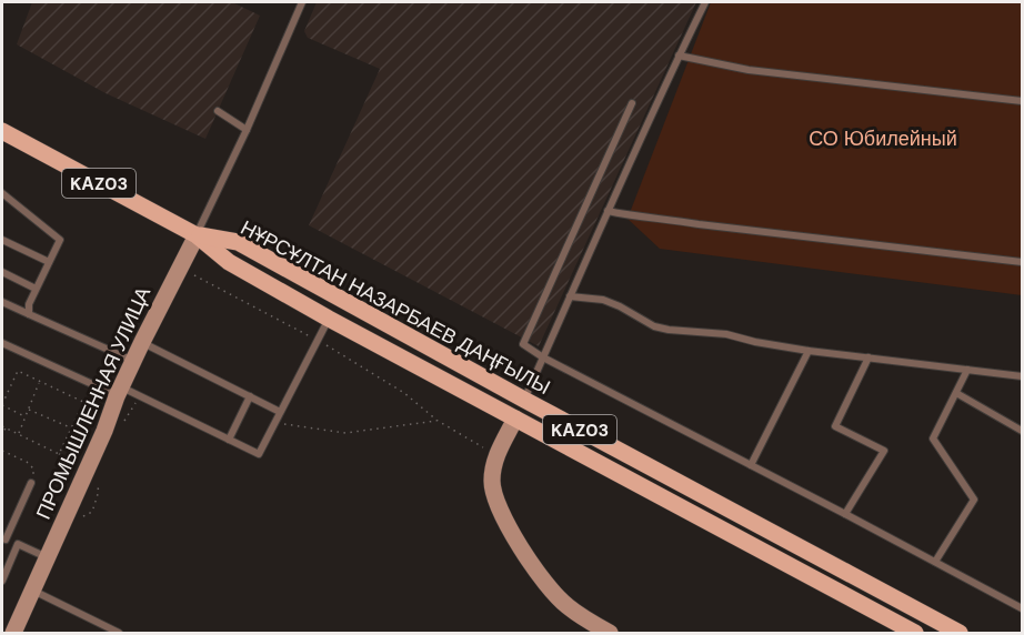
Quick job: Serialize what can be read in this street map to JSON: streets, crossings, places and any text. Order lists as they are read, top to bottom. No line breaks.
{"streets":{"main road":["KАZ03","НҰРСҰЛТАН НАЗАРБАЕВ ДАҢҒЫЛЫ"],"street":["ПРОМЫШЛЕННАЯ УЛИЦА"]},"crossings":[["НҰРСҰЛТАН НАЗАРБАЕВ ДАҢҒЫЛЫ","ПРОМЫШЛЕННАЯ УЛИЦА"]],"parks":["СО Юбилейный"]}
